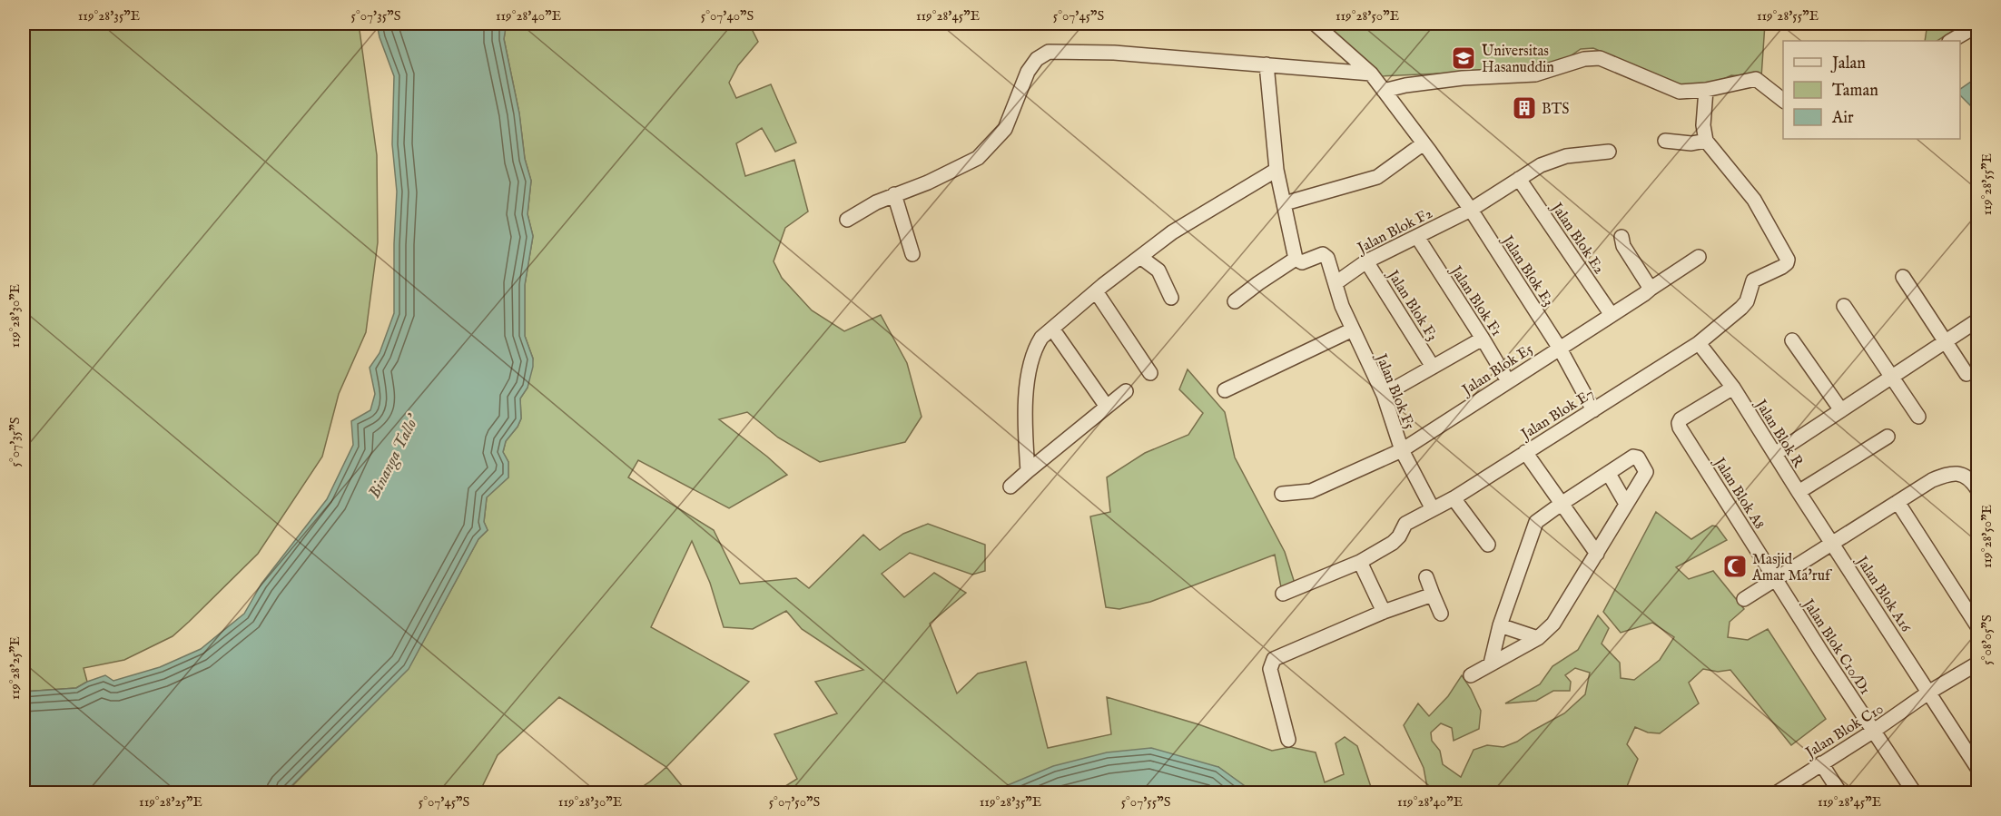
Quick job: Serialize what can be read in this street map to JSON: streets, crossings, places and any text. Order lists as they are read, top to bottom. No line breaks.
{"streets":{"street":["Jalan Blok F2","Jalan Blok E2","Jalan Blok E3","Jalan Blok F1","Jalan Blok F3","Jalan Blok E5","Jalan Blok F5","Jalan Blok E7","Jalan Blok R","Jalan Blok A8","Jalan Blok A16","Jalan Blok C10/D1","Jalan Blok C10"]},"crossings":[["Jalan Blok F2","Jalan Blok E2"],["Jalan Blok F2","Jalan Blok E3"],["Jalan Blok F2","Jalan Blok F1"],["Jalan Blok F2","Jalan Blok F3"],["Jalan Blok F2","Jalan Blok F5"],["Jalan Blok E2","Jalan Blok E5"],["Jalan Blok E3","Jalan Blok E5"],["Jalan Blok E3","Jalan Blok E7"],["Jalan Blok F1","Jalan Blok E5"],["Jalan Blok E5","Jalan Blok F5"],["Jalan Blok F5","Jalan Blok E7"],["Jalan Blok E7","Jalan Blok R"],["Jalan Blok R","Jalan Blok A8"],["Jalan Blok R","Jalan Blok A16"],["Jalan Blok A8","Jalan Blok C10/D1"],["Jalan Blok A16","Jalan Blok C10"],["Jalan Blok C10/D1","Jalan Blok C10"]],"water":["Binanga Tallo'"],"places":{"school or university":["Universitas Hasanuddin"],"building":["BTS"],"mosque":["Masjid Amar Ma'ruf"]},"legend":["Jalan","Taman","Air"],"coordinates":["119°28'35\"E","5°07'35\"S","119°28'40\"E","5°07'40\"S","119°28'45\"E","5°07'45\"S","119°28'50\"E","119°28'55\"E","119°28'30\"E","5°08'05\"S","119°28'25\"E","5°07'50\"S","5°07'55\"S"]}
